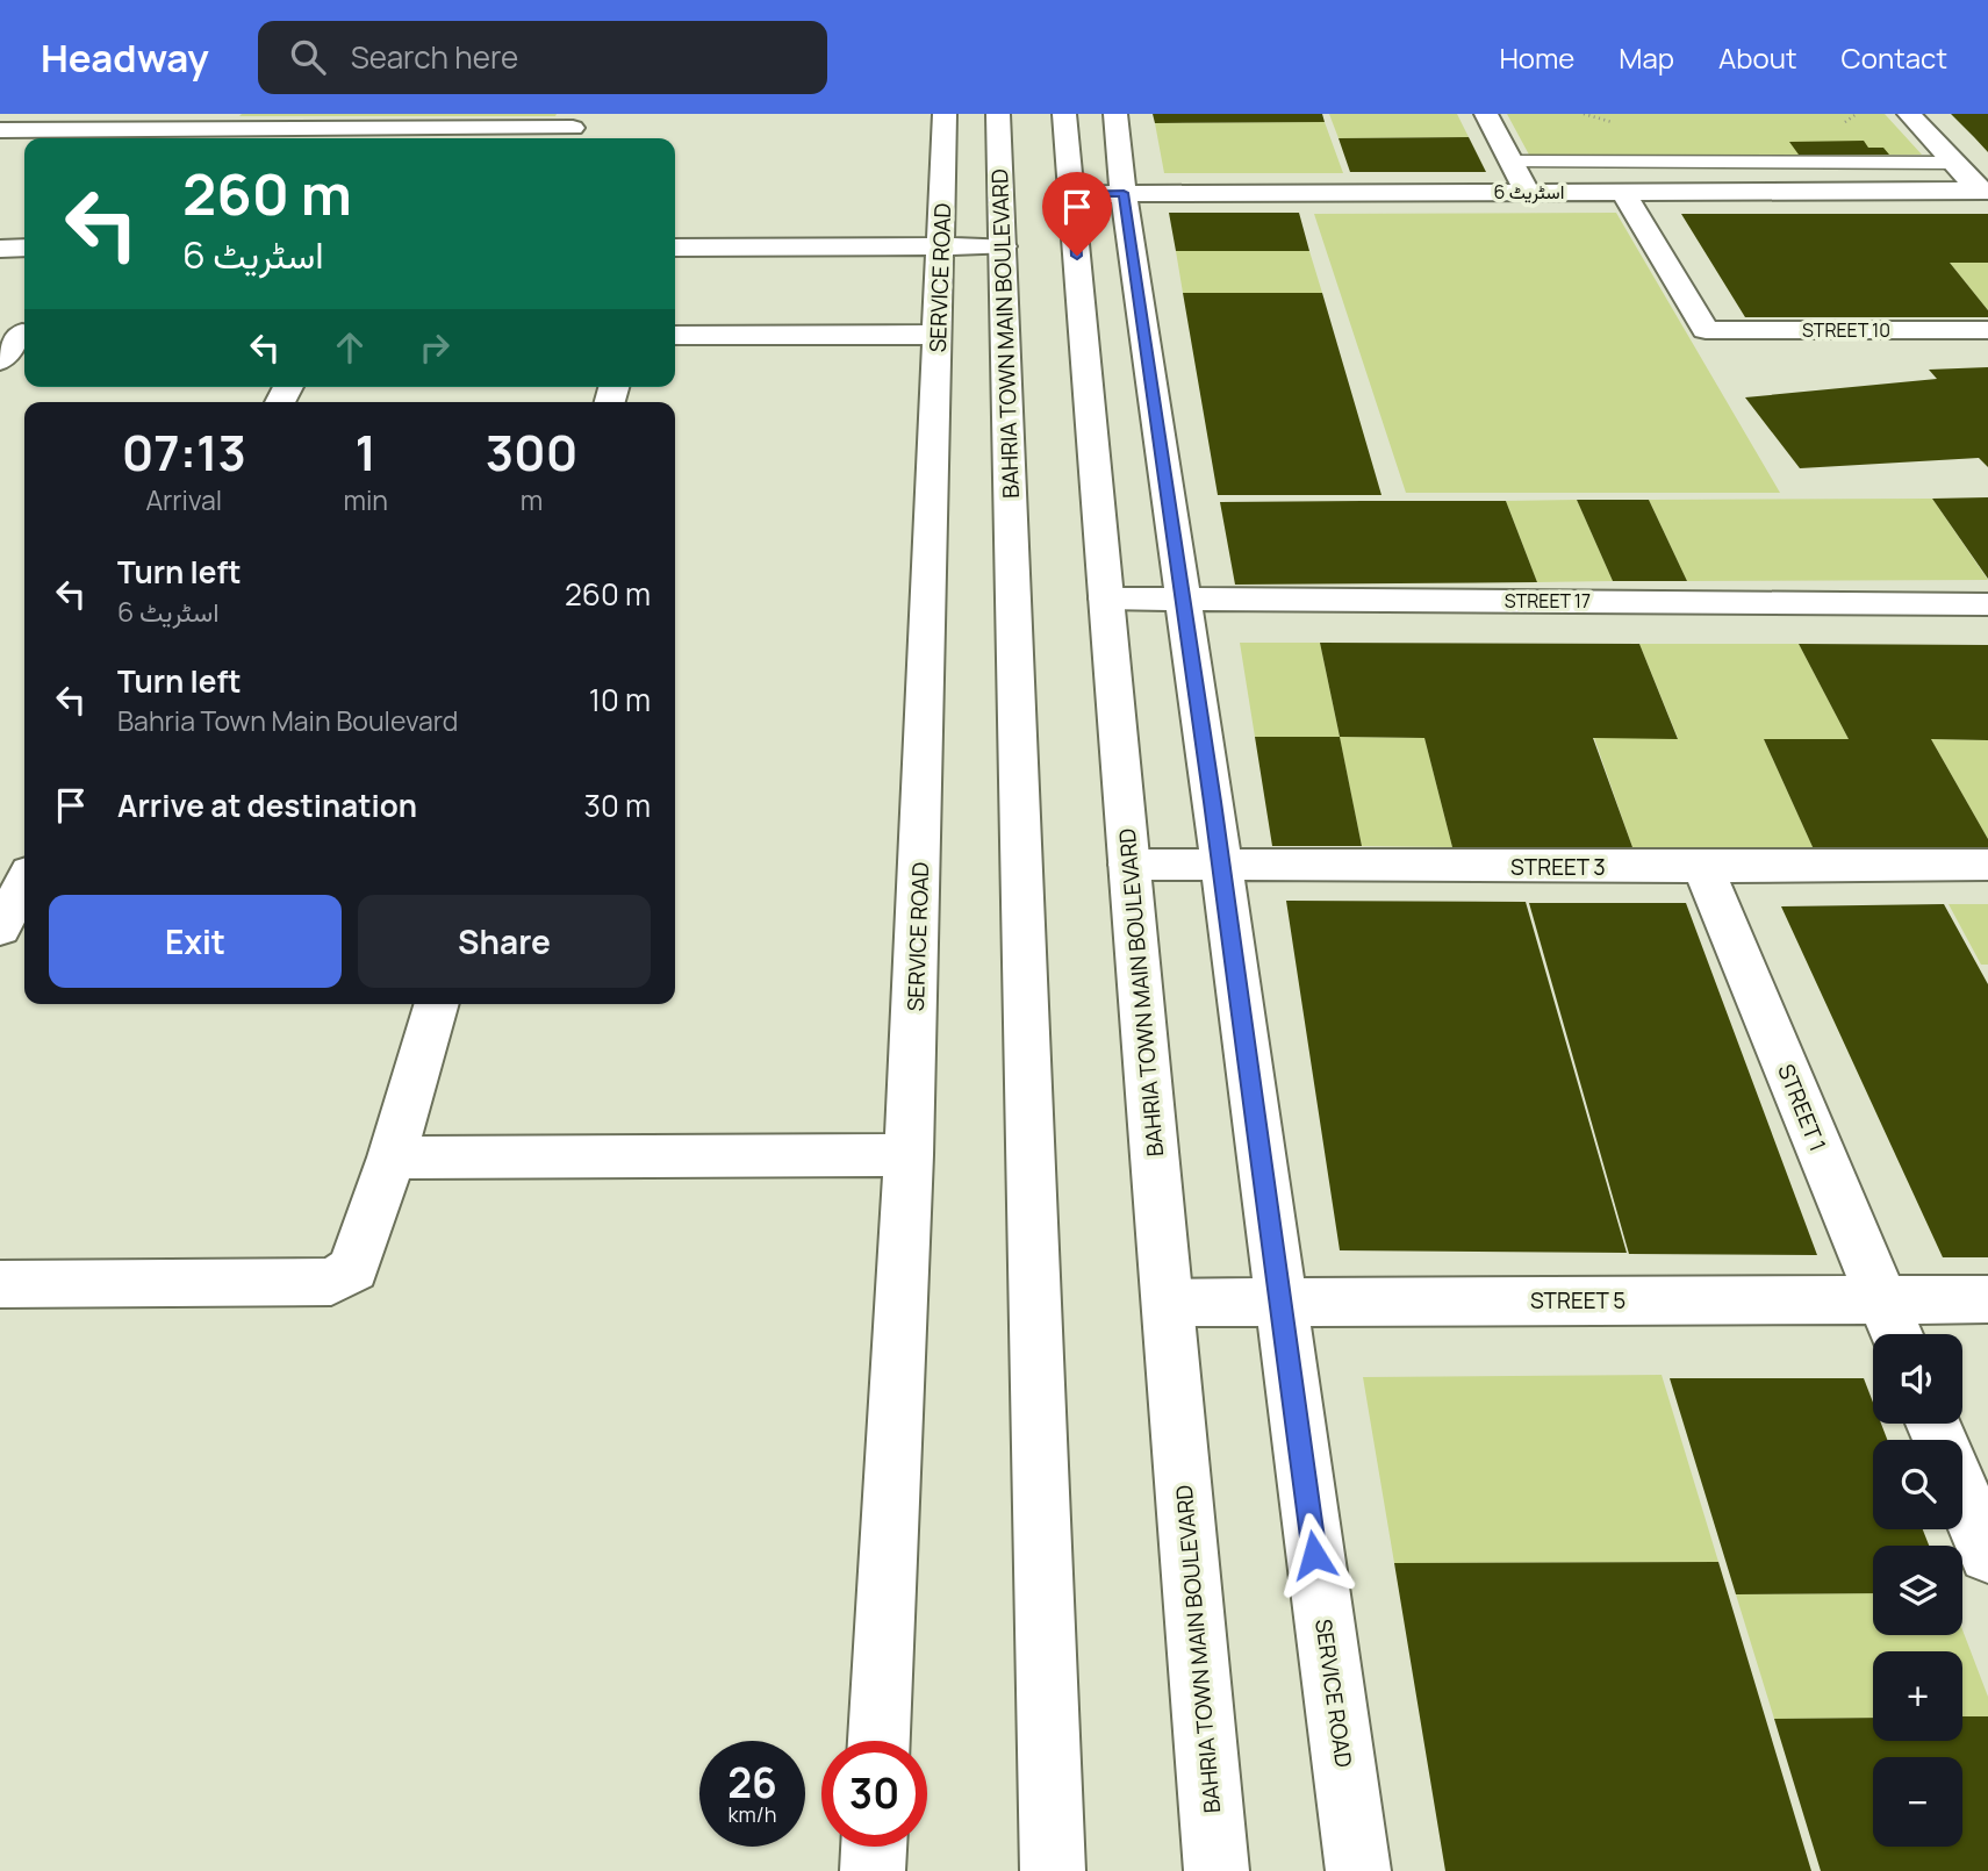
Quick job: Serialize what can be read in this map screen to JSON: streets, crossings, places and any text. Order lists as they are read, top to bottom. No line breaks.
{"streets":{"street":["اسٹریٹ 6","SERVICE ROAD","STREET 10","BAHRIA TOWN MAIN BOULEVARD","STREET 17","STREET 3","STREET 1","STREET 5"]},"crossings":[["اسٹریٹ 6","SERVICE ROAD"],["اسٹریٹ 6","STREET 10"],["اسٹریٹ 6","BAHRIA TOWN MAIN BOULEVARD"],["SERVICE ROAD","STREET 17"],["SERVICE ROAD","STREET 3"],["SERVICE ROAD","STREET 5"],["BAHRIA TOWN MAIN BOULEVARD","STREET 17"],["BAHRIA TOWN MAIN BOULEVARD","STREET 3"],["BAHRIA TOWN MAIN BOULEVARD","STREET 5"],["STREET 3","STREET 1"],["STREET 1","STREET 5"]],"page":{"header":"Headway","search":"Search here","nav":["Home","Map","About","Contact"],"turn":["260 m","اسٹریٹ 6"],"eta":["07:13","Arrival","1","min","300","m"],"list":[{"name":"Turn left","note":"اسٹریٹ 6","value":"260 m"},{"name":"Turn left","note":"Bahria Town Main Boulevard","value":"10 m"},{"name":"Arrive at destination","value":"30 m"}],"buttons":["Exit","Share"],"map_buttons":["+","−"],"speed":"26 km/h","limit":"30"}}
